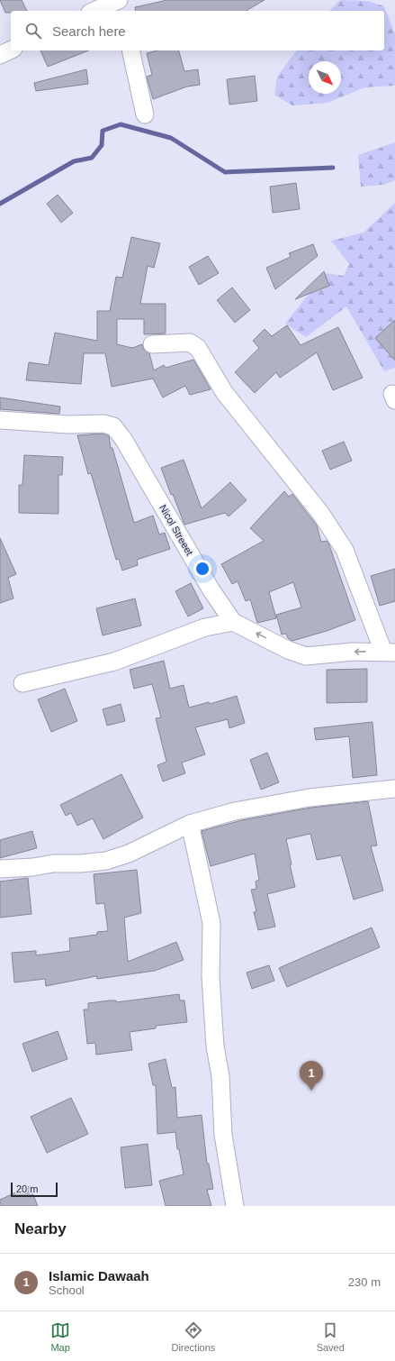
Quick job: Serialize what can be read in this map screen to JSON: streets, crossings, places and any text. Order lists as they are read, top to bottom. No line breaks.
{"streets":{"street":["Nicol Streeet"]},"scale_bar":"20 m","north":"bottom right","page":{"search":"Search here","pins":"1","scale":"20 m","heading":"Nearby","list":[{"mark":"1","name":"Islamic Dawaah","note":"School","value":"230 m"}],"nav":["Map","Directions","Saved"]}}
